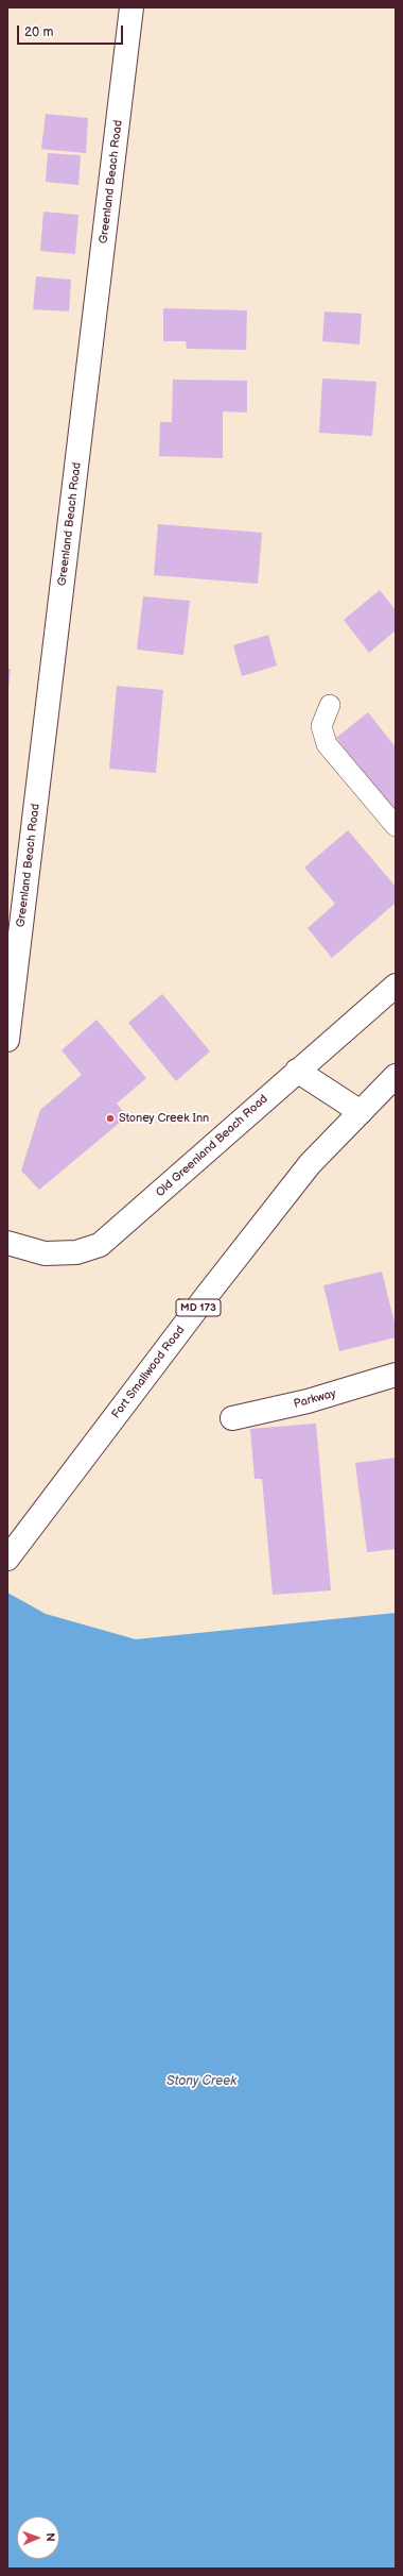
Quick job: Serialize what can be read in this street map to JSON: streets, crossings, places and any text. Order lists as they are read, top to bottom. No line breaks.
{"streets":{"street":["Greenland Beach Road","Old Greenland Beach Road","MD 173","Fort Smallwood Road","Parkway"]},"water":["Stony Creek"],"places":["Stoney Creek Inn"],"scale_bar":"20 m","north":"right"}
